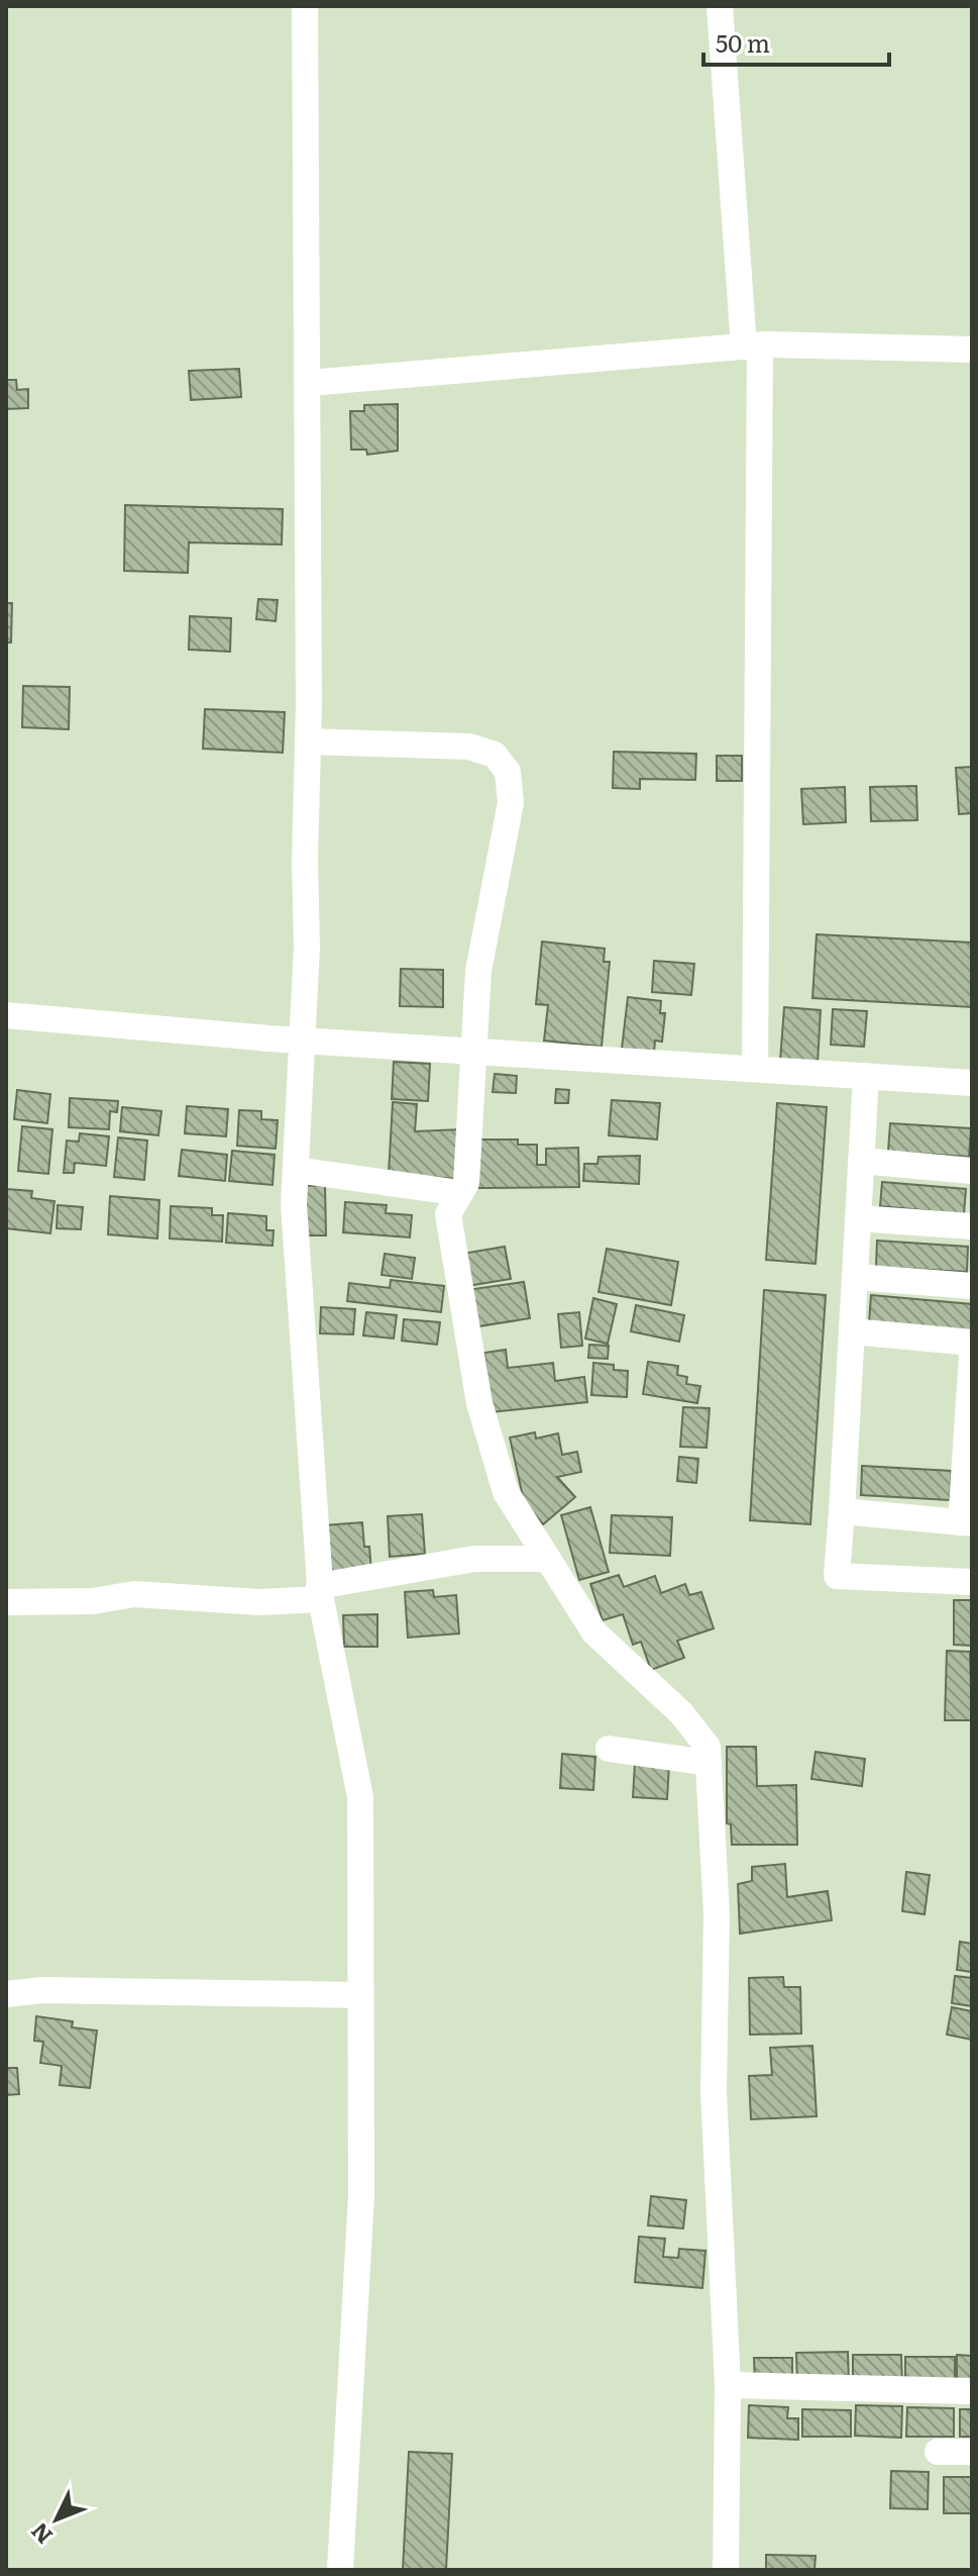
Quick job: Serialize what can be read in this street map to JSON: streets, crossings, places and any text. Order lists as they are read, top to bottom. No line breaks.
{"scale_bar":"50 m","north":"bottom left"}
